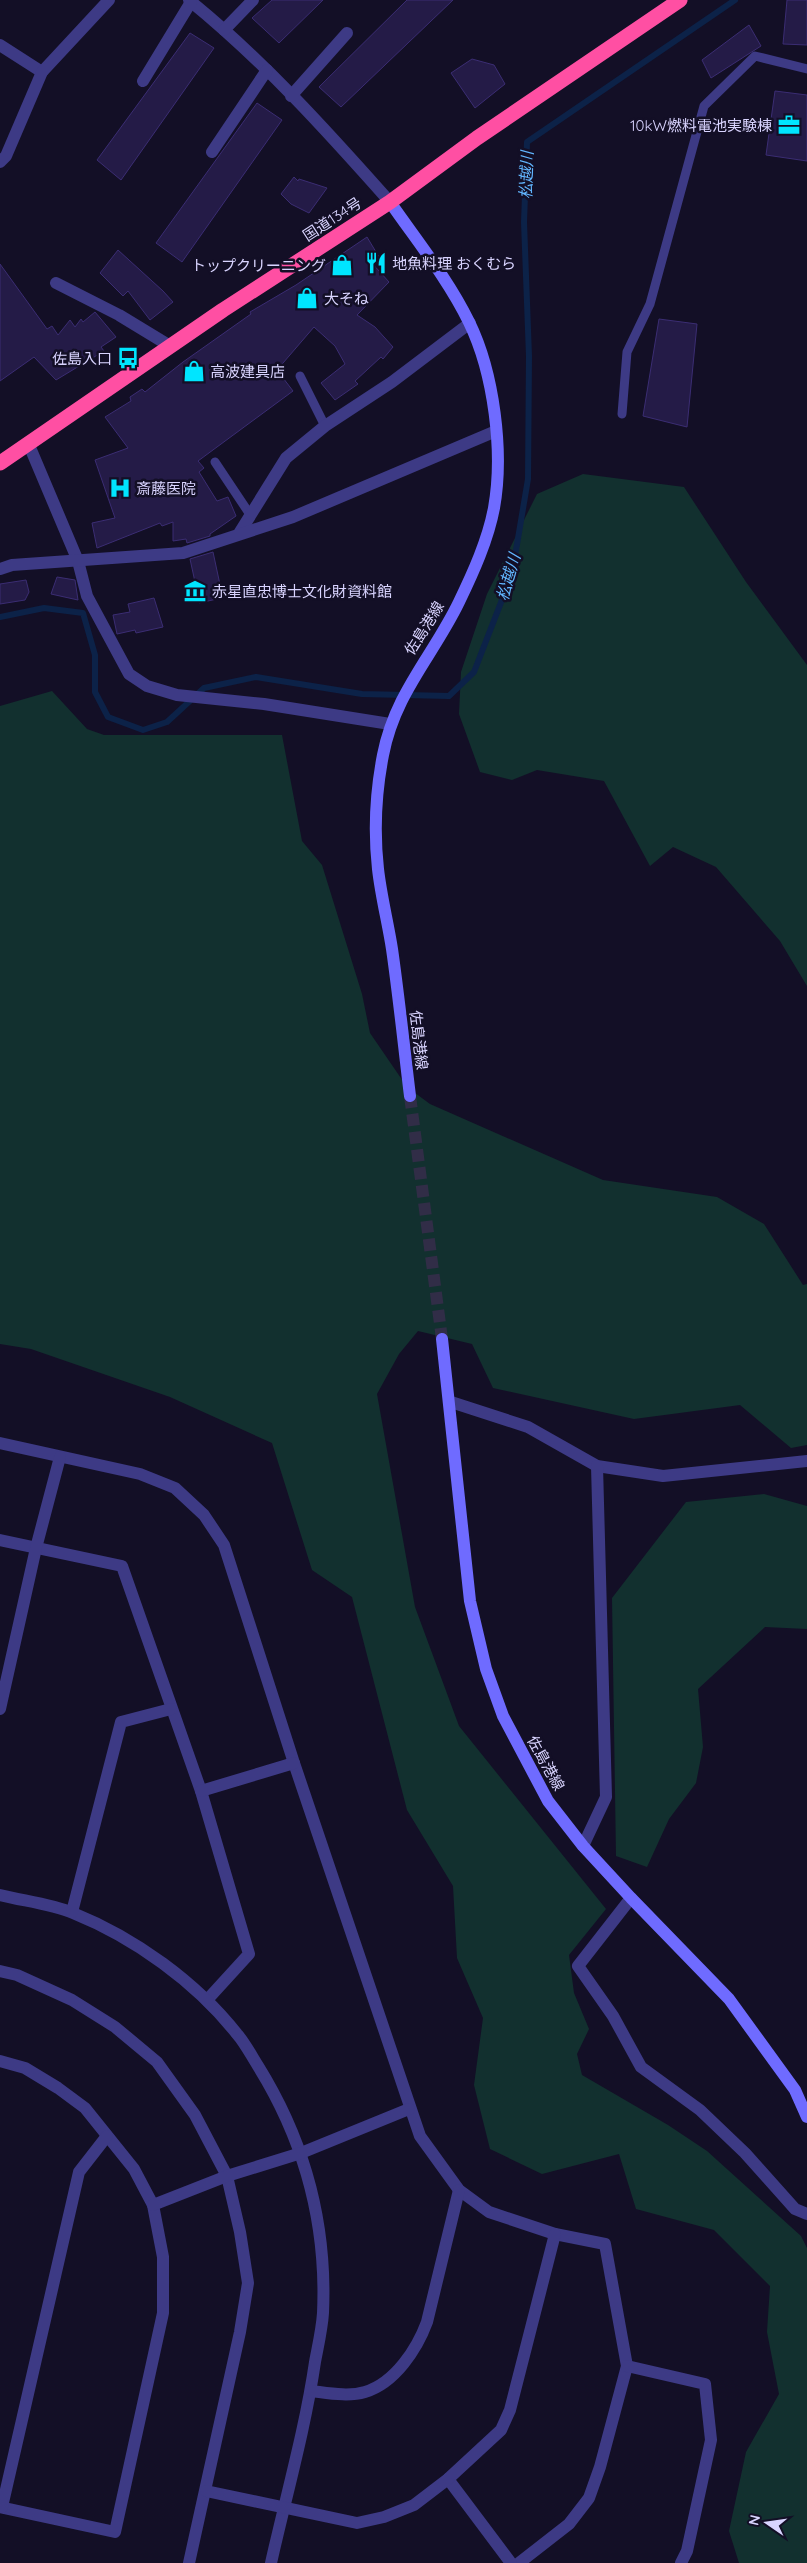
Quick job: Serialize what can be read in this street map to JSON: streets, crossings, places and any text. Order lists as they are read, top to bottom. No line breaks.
{"streets":{"highway":["国道134号"],"main road":["佐島港線"]},"crossings":[["国道134号","佐島港線"]],"water":["松越川"],"places":{"office":["10kW燃料電池実験棟"],"restaurant":["地魚料理 おくむら"],"shop":["トップクリーニング","大そね","高波建具店"],"bus stop":["佐島入口"],"hospital":["斎藤医院"],"museum":["赤星直忠博士文化財資料館"]},"north":"left"}
